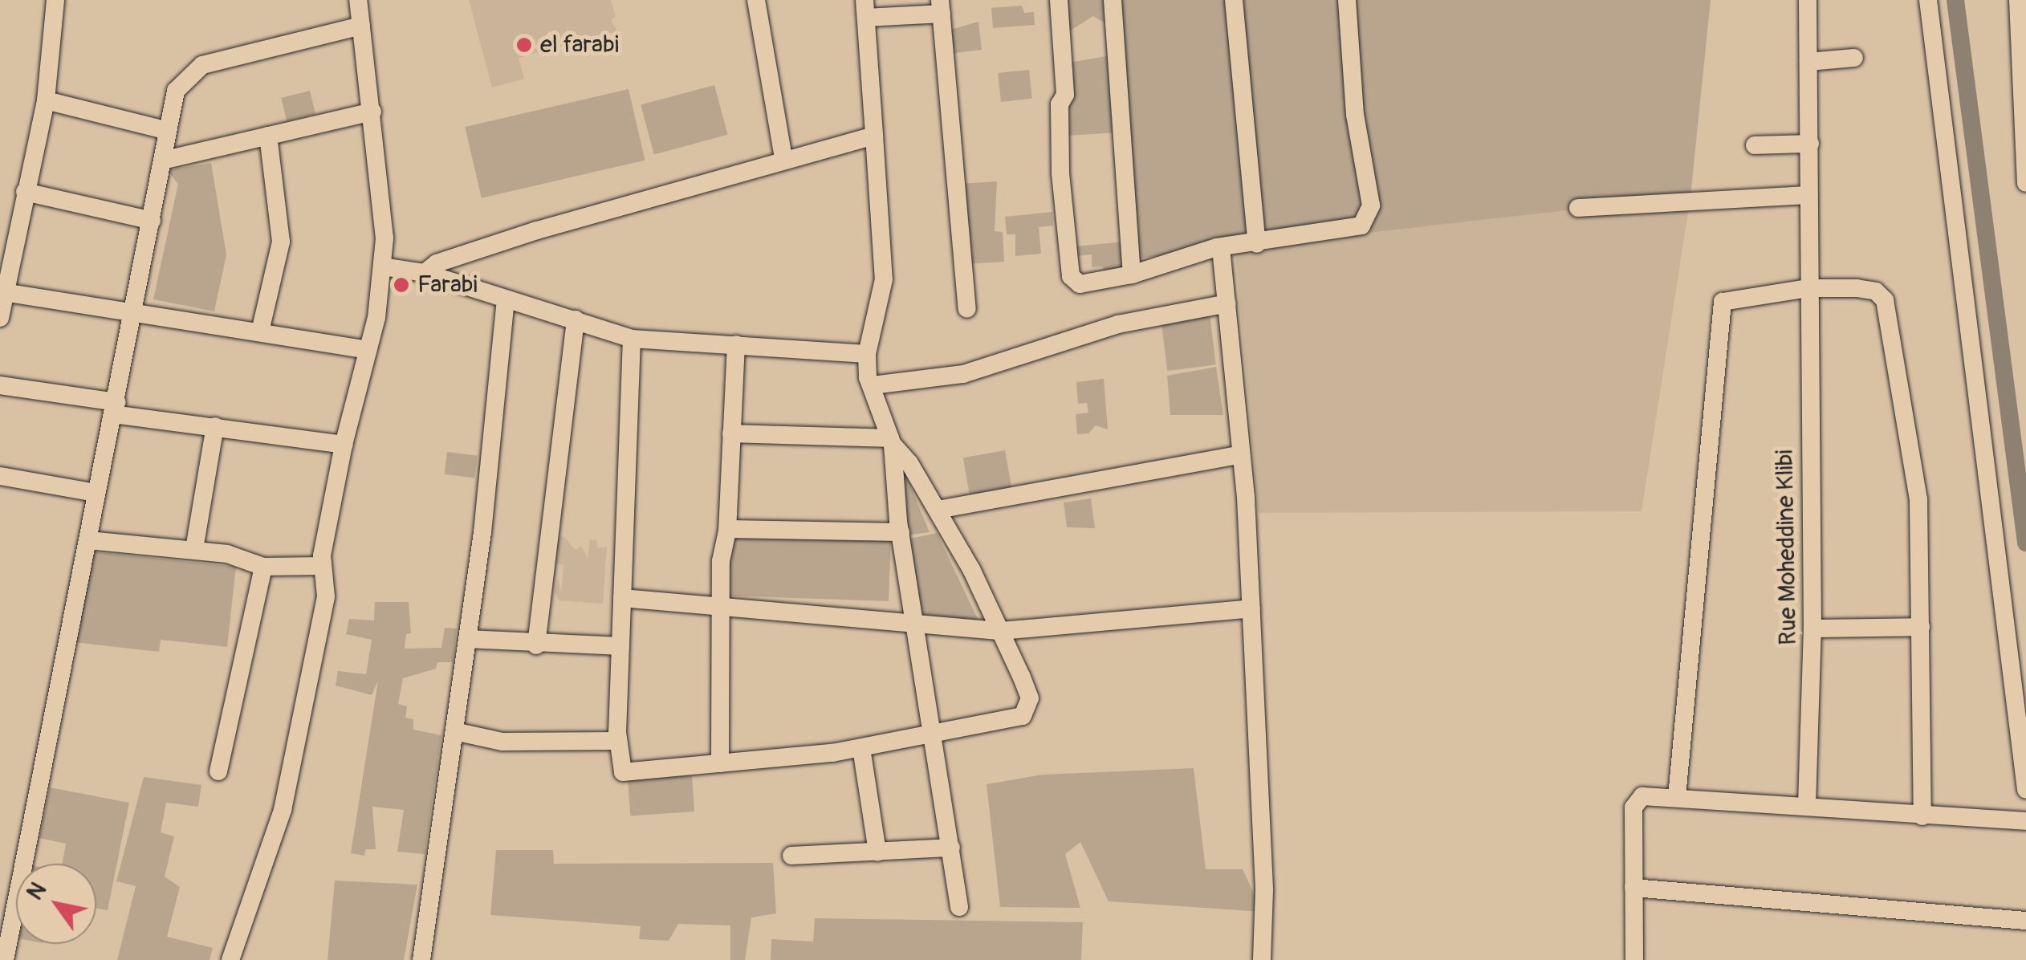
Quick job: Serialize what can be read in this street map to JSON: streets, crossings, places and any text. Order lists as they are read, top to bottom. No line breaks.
{"streets":{"street":["Rue Moheddine Klibi"]},"places":["el farabi","Farabi"],"north":"top left"}
